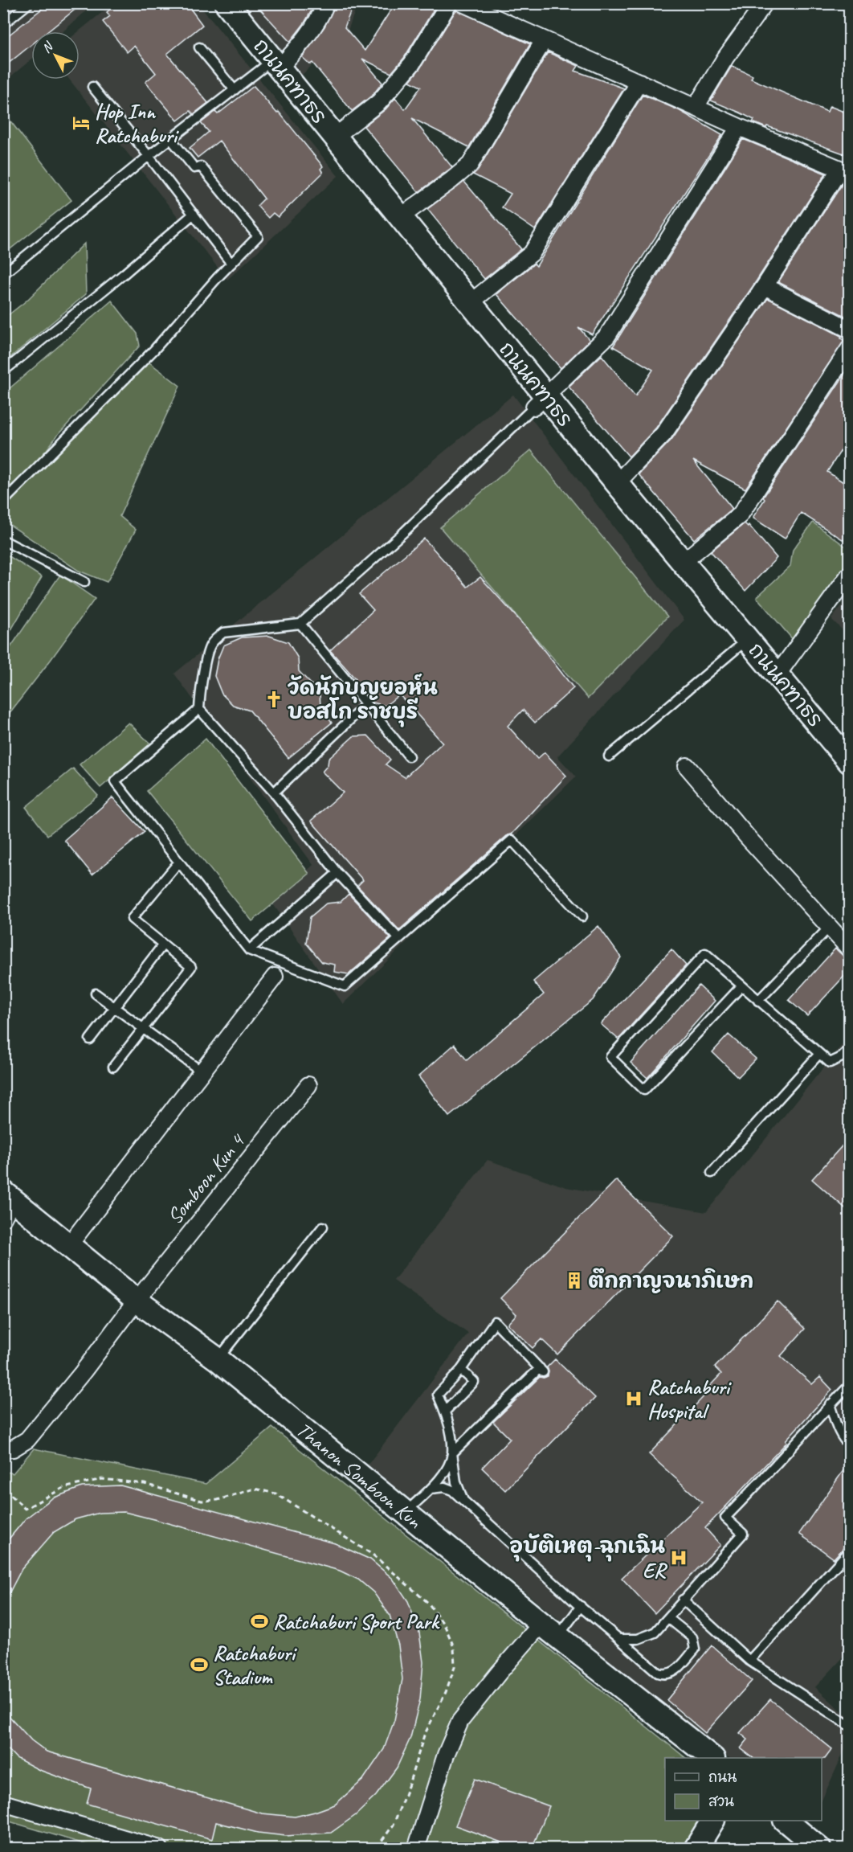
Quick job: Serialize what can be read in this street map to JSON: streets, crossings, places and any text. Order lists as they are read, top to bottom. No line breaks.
{"streets":{"street":["ถนนคฑาธร","Somboon Kun 4","Thanon Somboon Kun"]},"crossings":[["Somboon Kun 4","Thanon Somboon Kun"]],"places":{"hotel":["Hop Inn Ratchaburi"],"church":["วัดนักบุญยอห์น บอสโก ราชบุรี"],"building":["ตึกกาญจนาภิเษก"],"hospital":["Ratchaburi Hospital","อุบัติเหตุ-ฉุกเฉิน ER"],"sports":["Ratchaburi Sport Park","Ratchaburi Stadium"]},"legend":["ถนน","สวน"],"north":"top left"}
